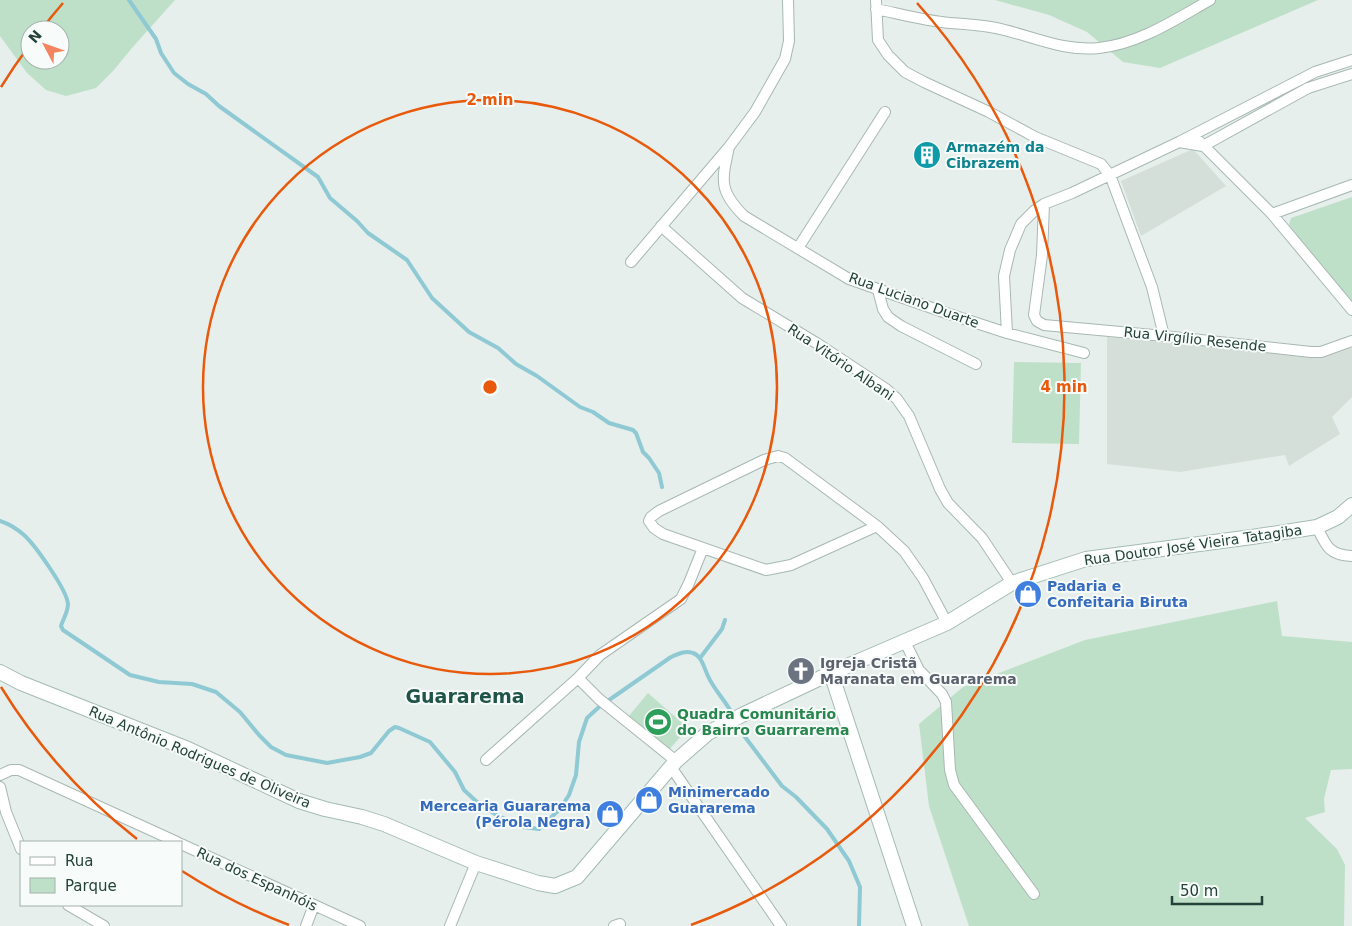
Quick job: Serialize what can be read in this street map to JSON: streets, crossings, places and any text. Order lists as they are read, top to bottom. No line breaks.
{"streets":{"street":["Rua Luciano Duarte","Rua Virgílio Resende","Rua Vitório Albani","Rua Doutor José Vieira Tatagiba","Rua Antônio Rodrigues de Oliveira","Rua dos Espanhóis"]},"crossings":[["Rua Vitório Albani","Rua Doutor José Vieira Tatagiba"],["Rua Doutor José Vieira Tatagiba","Rua Antônio Rodrigues de Oliveira"]],"districts":["Guararema"],"places":{"building":["Armazém da Cibrazem"],"shop":["Padaria e Confeitaria Biruta","Minimercado Guararema","Mercearia Guararema (Pérola Negra)"],"church":["Igreja Cristã Maranata em Guararema"],"sports":["Quadra Comunitário do Bairro Guarrarema"]},"legend":["Rua","Parque"],"scale_bar":"50 m","north":"top left","rings":["2 min","4 min"]}
